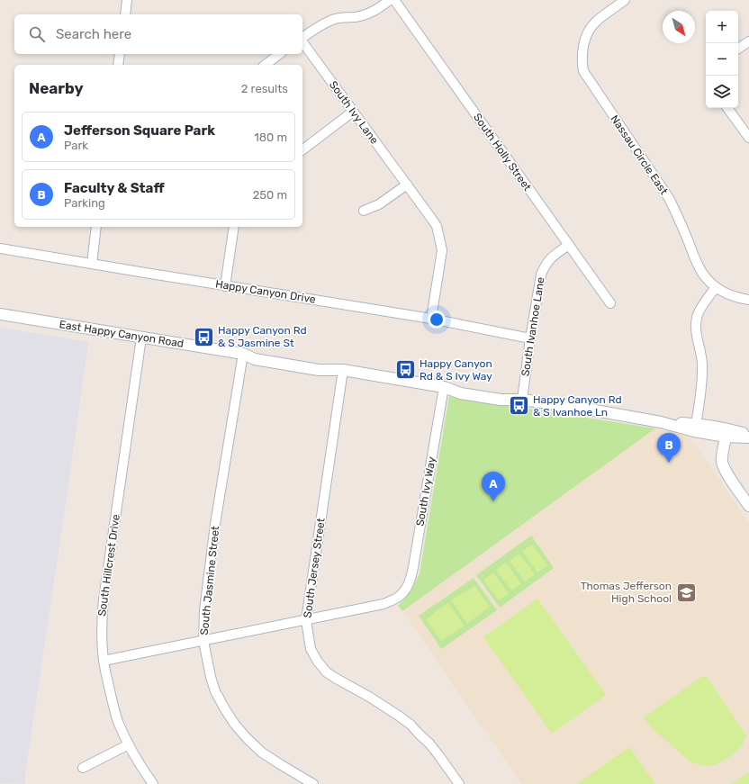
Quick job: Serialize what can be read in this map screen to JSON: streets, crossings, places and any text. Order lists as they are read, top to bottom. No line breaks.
{"streets":{"street":["South Ivy Lane","South Holly Street","Nassau Circle East","Happy Canyon Drive","South Ivanhoe Lane","East Happy Canyon Road","South Ivy Way","South Hillcrest Drive","South Jersey Street","South Jasmine Street"]},"crossings":[["South Ivy Lane","Happy Canyon Drive"],["South Holly Street","South Ivanhoe Lane"],["Happy Canyon Drive","South Ivanhoe Lane"],["South Ivanhoe Lane","East Happy Canyon Road"],["East Happy Canyon Road","South Ivy Way"],["East Happy Canyon Road","South Hillcrest Drive"],["East Happy Canyon Road","South Jersey Street"],["East Happy Canyon Road","South Jasmine Street"],["South Ivy Way","South Jersey Street"]],"places":{"bus stop":["Happy Canyon Rd & S Jasmine St","Happy Canyon Rd & S Ivy Way","Happy Canyon Rd & S Ivanhoe Ln"],"school or university":["Thomas Jefferson High School"]},"north":"bottom right","page":{"map_buttons":["+","−"],"search":"Search here","heading":["Nearby","2 results"],"list":[{"mark":"A","name":"Jefferson Square Park","note":"Park","value":"180 m"},{"mark":"B","name":"Faculty & Staff","note":"Parking","value":"250 m"}],"pins":["B","A"]}}
